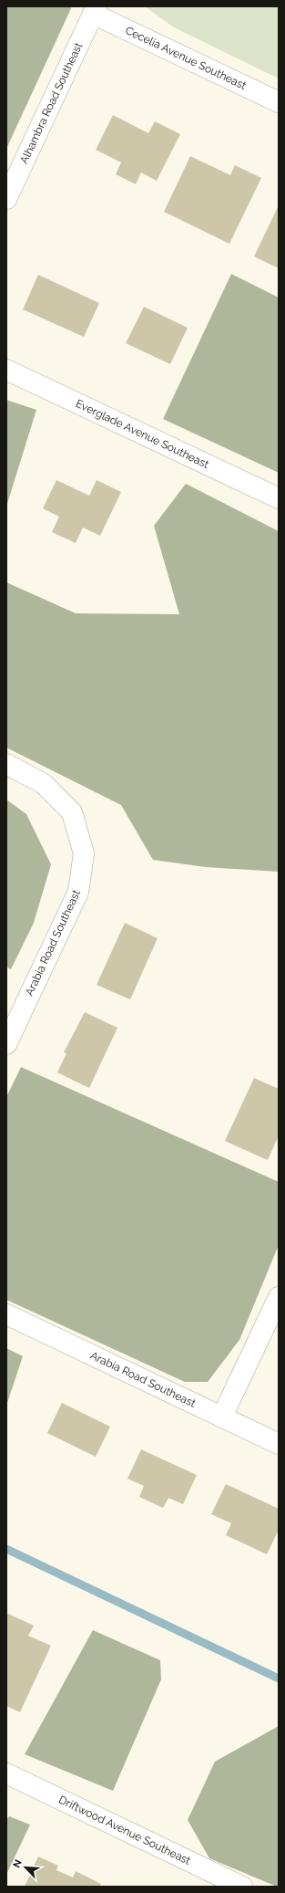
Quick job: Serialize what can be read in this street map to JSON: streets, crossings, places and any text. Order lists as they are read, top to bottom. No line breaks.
{"streets":{"street":["Cecelia Avenue Southeast","Alhambra Road Southeast","Everglade Avenue Southeast","Arabia Road Southeast","Driftwood Avenue Southeast"]},"crossings":[["Cecelia Avenue Southeast","Alhambra Road Southeast"]],"north":"top left"}
